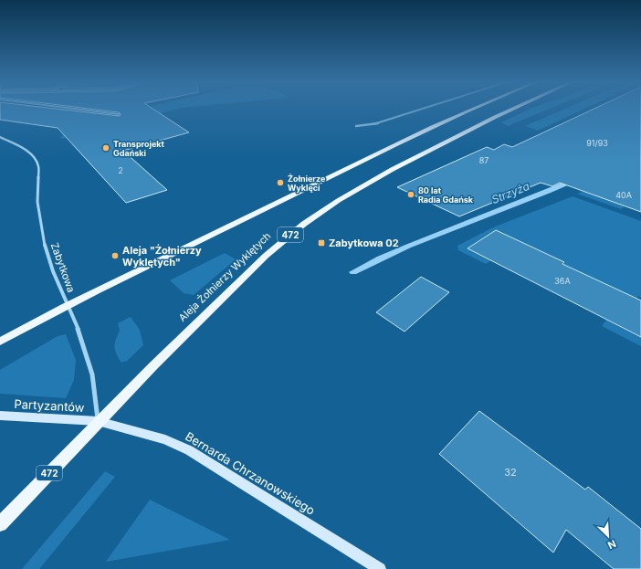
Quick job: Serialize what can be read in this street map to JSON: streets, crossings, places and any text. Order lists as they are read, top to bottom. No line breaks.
{"streets":{"main road":["472","Aleja Żołnierzy Wyklętych"],"street":["Zabytkowa","Partyzantów","Bernarda Chrzanowskiego"]},"crossings":[["Zabytkowa","Aleja Żołnierzy Wyklętych"],["Zabytkowa","Partyzantów"],["Zabytkowa","Bernarda Chrzanowskiego"],["Aleja Żołnierzy Wyklętych","Partyzantów"],["Aleja Żołnierzy Wyklętych","Bernarda Chrzanowskiego"],["Partyzantów","Bernarda Chrzanowskiego"]],"water":["Strzyża"],"places":{"other":["Transprojekt Gdański","Żołnierze Wyklęci","80 lat Radia Gdańsk","Aleja \"Żołnierzy Wyklętych\""],"transit":["Zabytkowa 02"]},"house_numbers":["91/93","87","2","40A","36A","32"],"north":"bottom right"}
